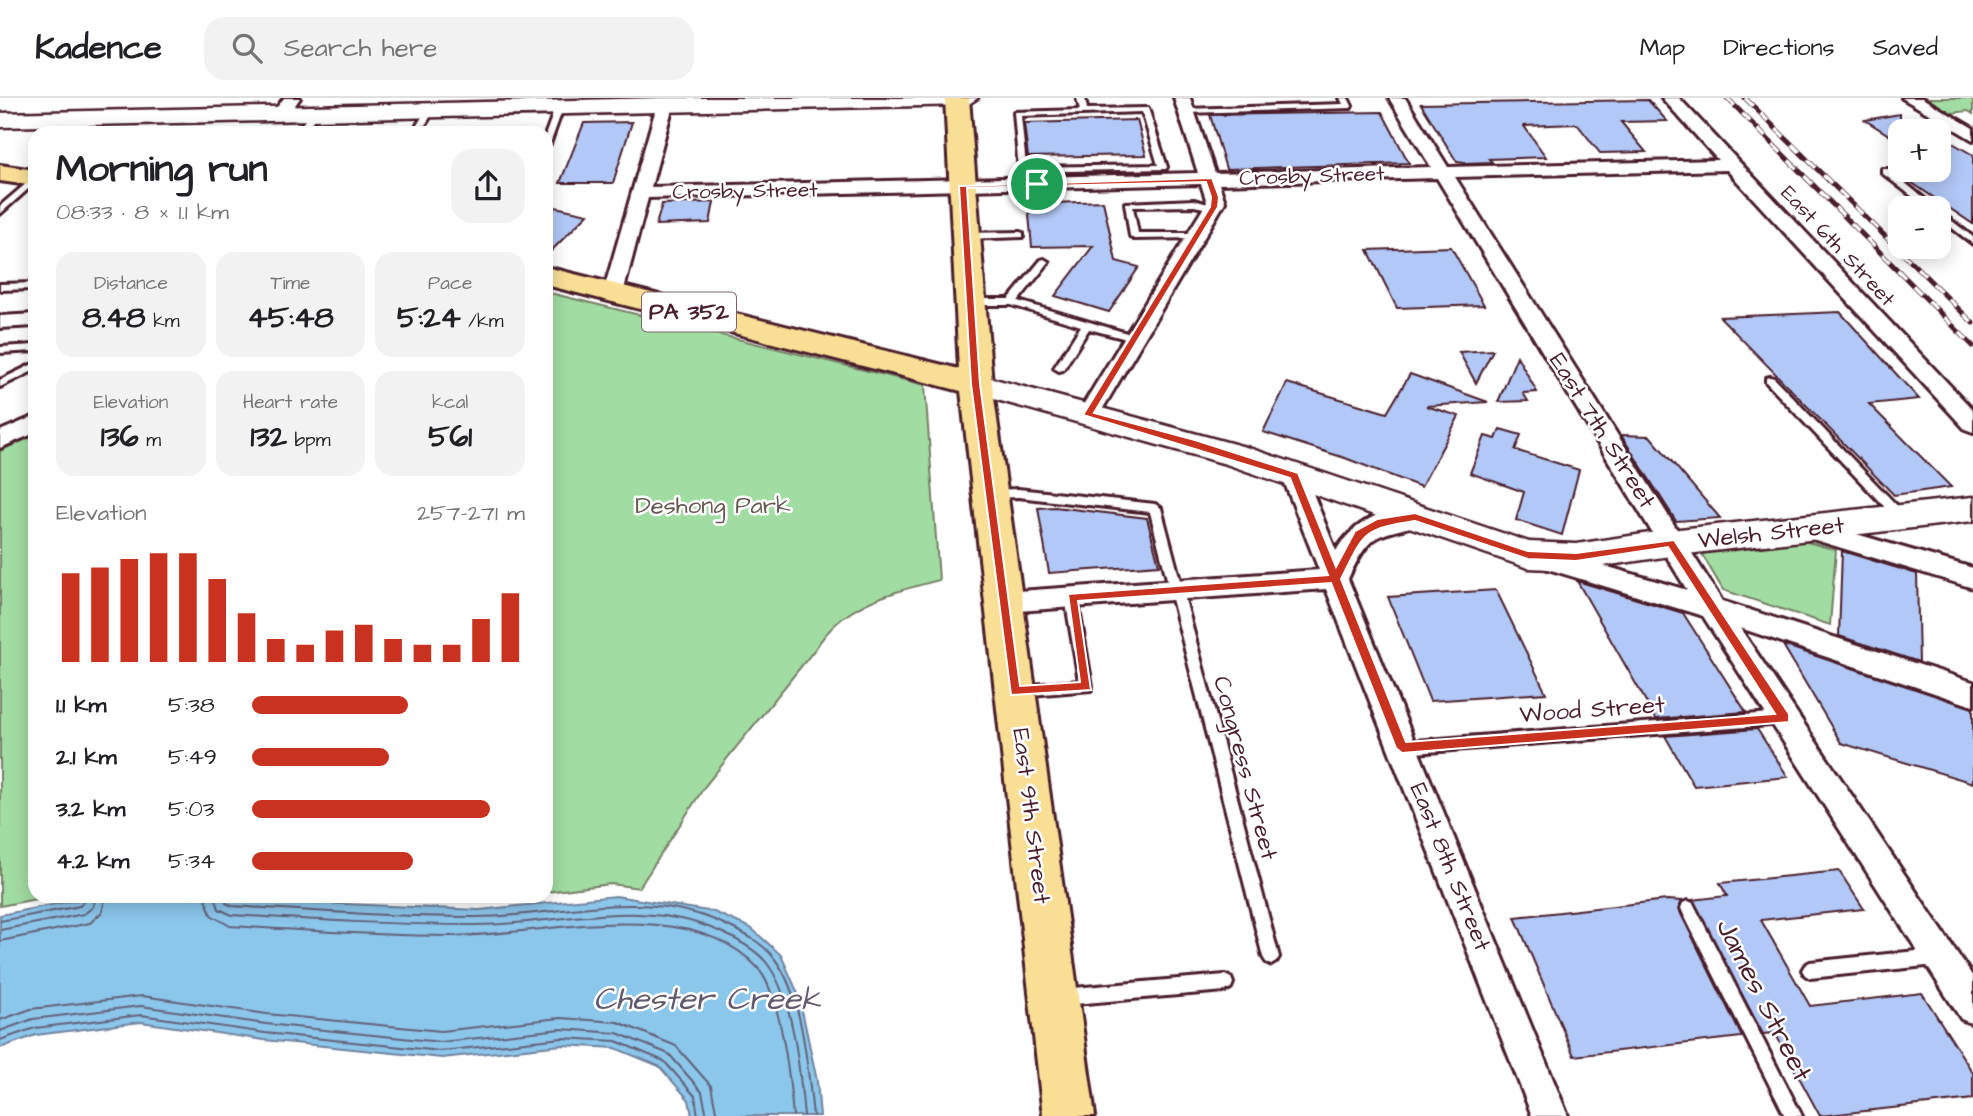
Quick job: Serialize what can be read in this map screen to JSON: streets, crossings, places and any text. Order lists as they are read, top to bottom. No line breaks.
{"streets":{"main road":["PA 352","East 9th Street"],"street":["Crosby Street","East 6th Street","East 7th Street","Welsh Street","East 8th Street"],"lane":["Wood Street","Congress Street","James Street"]},"crossings":[["Crosby Street","East 6th Street"],["Crosby Street","East 7th Street"],["Crosby Street","East 9th Street"],["PA 352","Welsh Street"],["PA 352","East 9th Street"],["East 7th Street","Welsh Street"],["East 7th Street","Wood Street"],["Welsh Street","East 9th Street"],["Welsh Street","East 8th Street"],["Wood Street","East 8th Street"],["Congress Street","East 9th Street"]],"water":["Chester Creek"],"parks":["Deshong Park"],"page":{"header":"Kadence","search":"Search here","nav":["Map","Directions","Saved"],"map_buttons":["+","−"],"heading":["Morning run","08:33 · 8 × 1.1 km"],"stats":[["Distance","8.48 km"],["Time","45:48"],["Pace","5:24 /km"],["Elevation","136 m"],["Heart rate","132 bpm"],["kcal","561"]],"chart":["Elevation","257–271 m"],"list":[{"name":"1.1 km","note":"5:38"},{"name":"2.1 km","note":"5:49"},{"name":"3.2 km","note":"5:03"},{"name":"4.2 km","note":"5:34"}]}}
